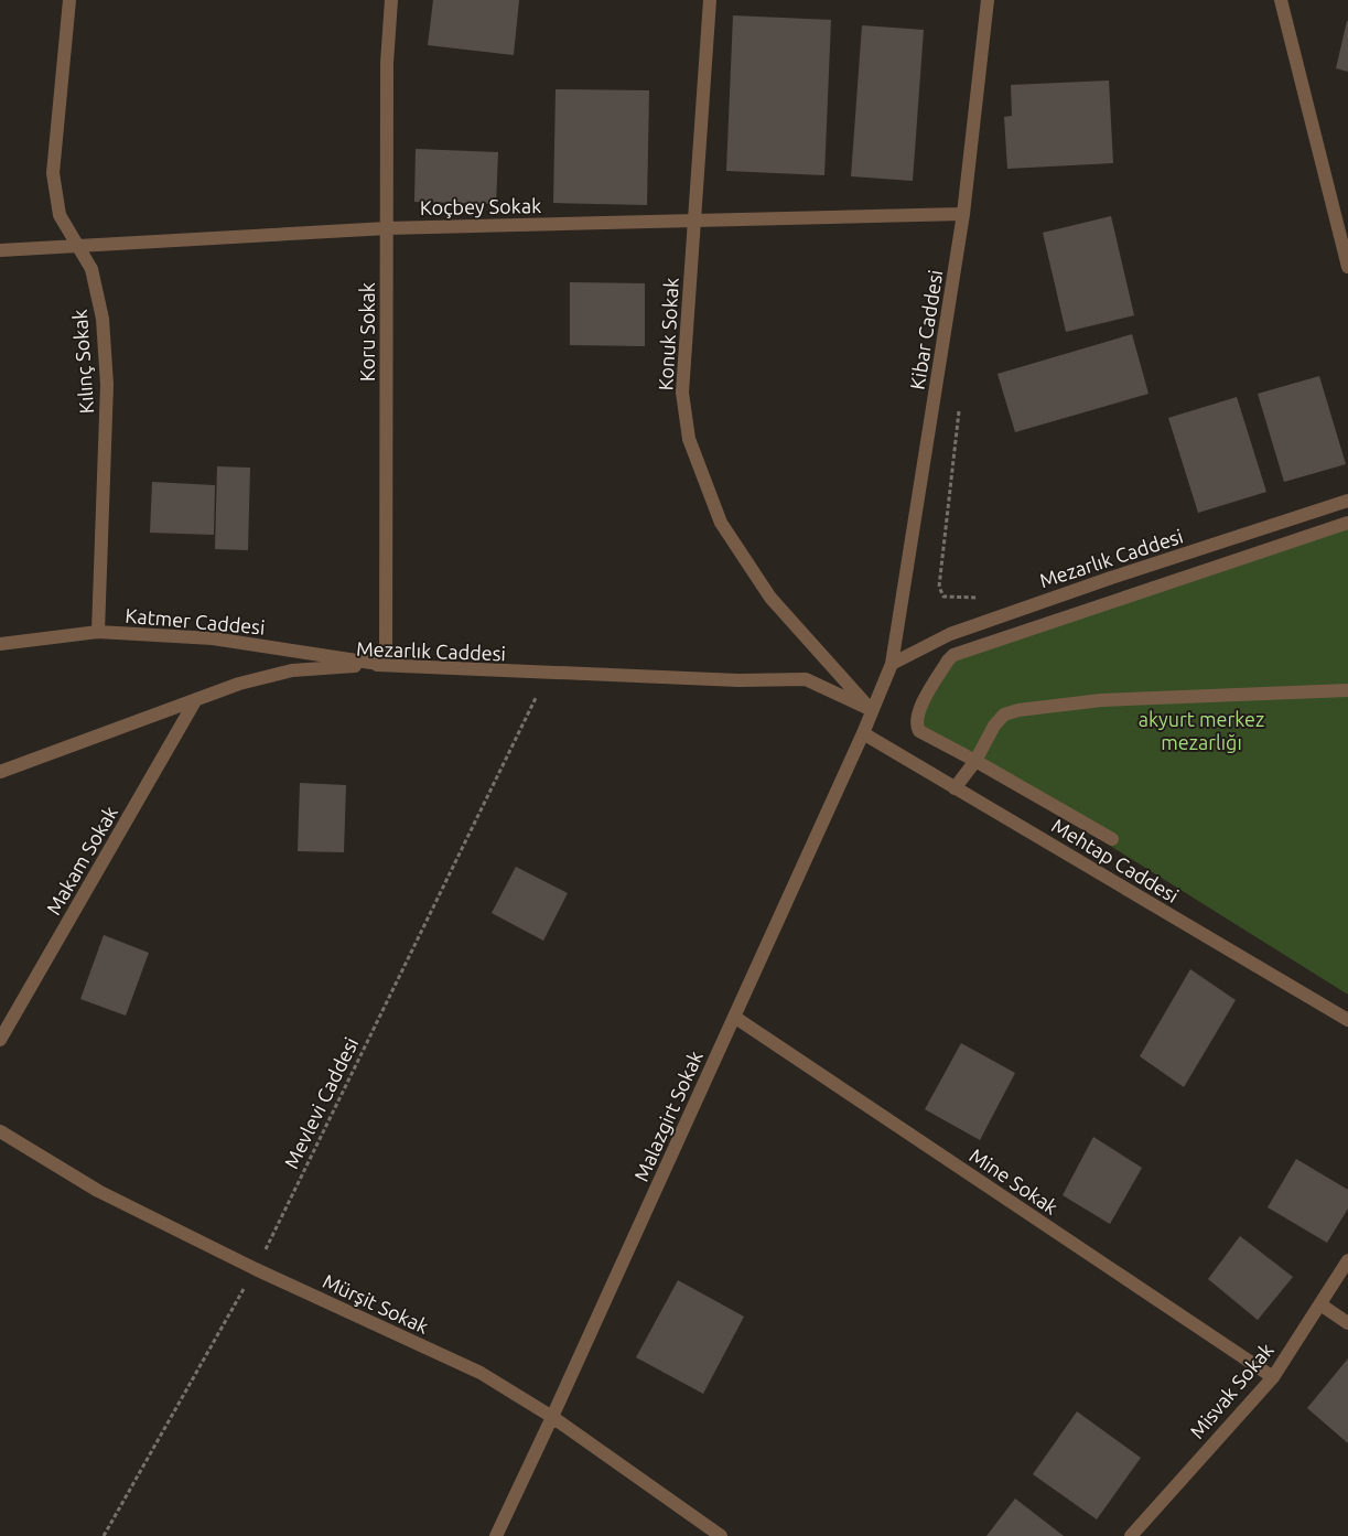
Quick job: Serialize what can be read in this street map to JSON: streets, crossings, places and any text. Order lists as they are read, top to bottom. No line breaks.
{"streets":{"street":["Koçbey Sokak","Kibar Caddesi","Koru Sokak","Konuk Sokak","Kılınç Sokak","Mezarlık Caddesi","Katmer Caddesi","Makam Sokak","Mehtap Caddesi","Malazgirt Sokak","Mine Sokak","Mürşit Sokak","Misvak Sokak"],"path":["Mevlevi Caddesi"]},"crossings":[["Koçbey Sokak","Kibar Caddesi"],["Koçbey Sokak","Koru Sokak"],["Koçbey Sokak","Konuk Sokak"],["Koçbey Sokak","Kılınç Sokak"],["Kibar Caddesi","Konuk Sokak"],["Kibar Caddesi","Mezarlık Caddesi"],["Kibar Caddesi","Malazgirt Sokak"],["Koru Sokak","Mezarlık Caddesi"],["Koru Sokak","Katmer Caddesi"],["Konuk Sokak","Mezarlık Caddesi"],["Konuk Sokak","Malazgirt Sokak"],["Kılınç Sokak","Katmer Caddesi"],["Mezarlık Caddesi","Katmer Caddesi"],["Mezarlık Caddesi","Makam Sokak"],["Mezarlık Caddesi","Mevlevi Caddesi"],["Mezarlık Caddesi","Malazgirt Sokak"],["Mehtap Caddesi","Malazgirt Sokak"],["Mevlevi Caddesi","Mürşit Sokak"],["Malazgirt Sokak","Mine Sokak"],["Malazgirt Sokak","Mürşit Sokak"],["Mine Sokak","Misvak Sokak"]],"parks":["akyurt merkez mezarlığı"]}
